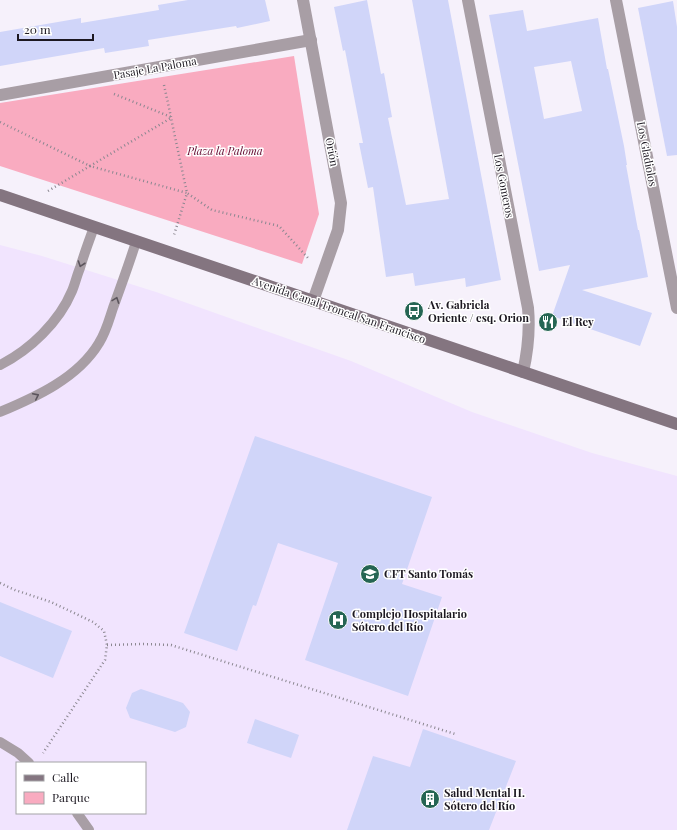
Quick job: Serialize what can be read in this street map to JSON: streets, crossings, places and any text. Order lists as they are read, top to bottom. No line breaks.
{"streets":{"main road":["Avenida Canal Troncal San Francisco"],"street":["Pasaje La Paloma","Orión","Los Gladiolos","Los Gomeros"]},"crossings":[["Pasaje La Paloma","Orión"],["Orión","Avenida Canal Troncal San Francisco"],["Los Gomeros","Avenida Canal Troncal San Francisco"]],"parks":["Plaza la Paloma"],"places":{"bus stop":["Av. Gabriela Oriente / esq. Orion"],"restaurant":["El Rey"],"school or university":["CFT Santo Tomás"],"hospital":["Complejo Hospitalario Sótero del Río"],"building":["Salud Mental H. Sótero del Río"]},"legend":["Calle","Parque"],"scale_bar":"20 m"}
